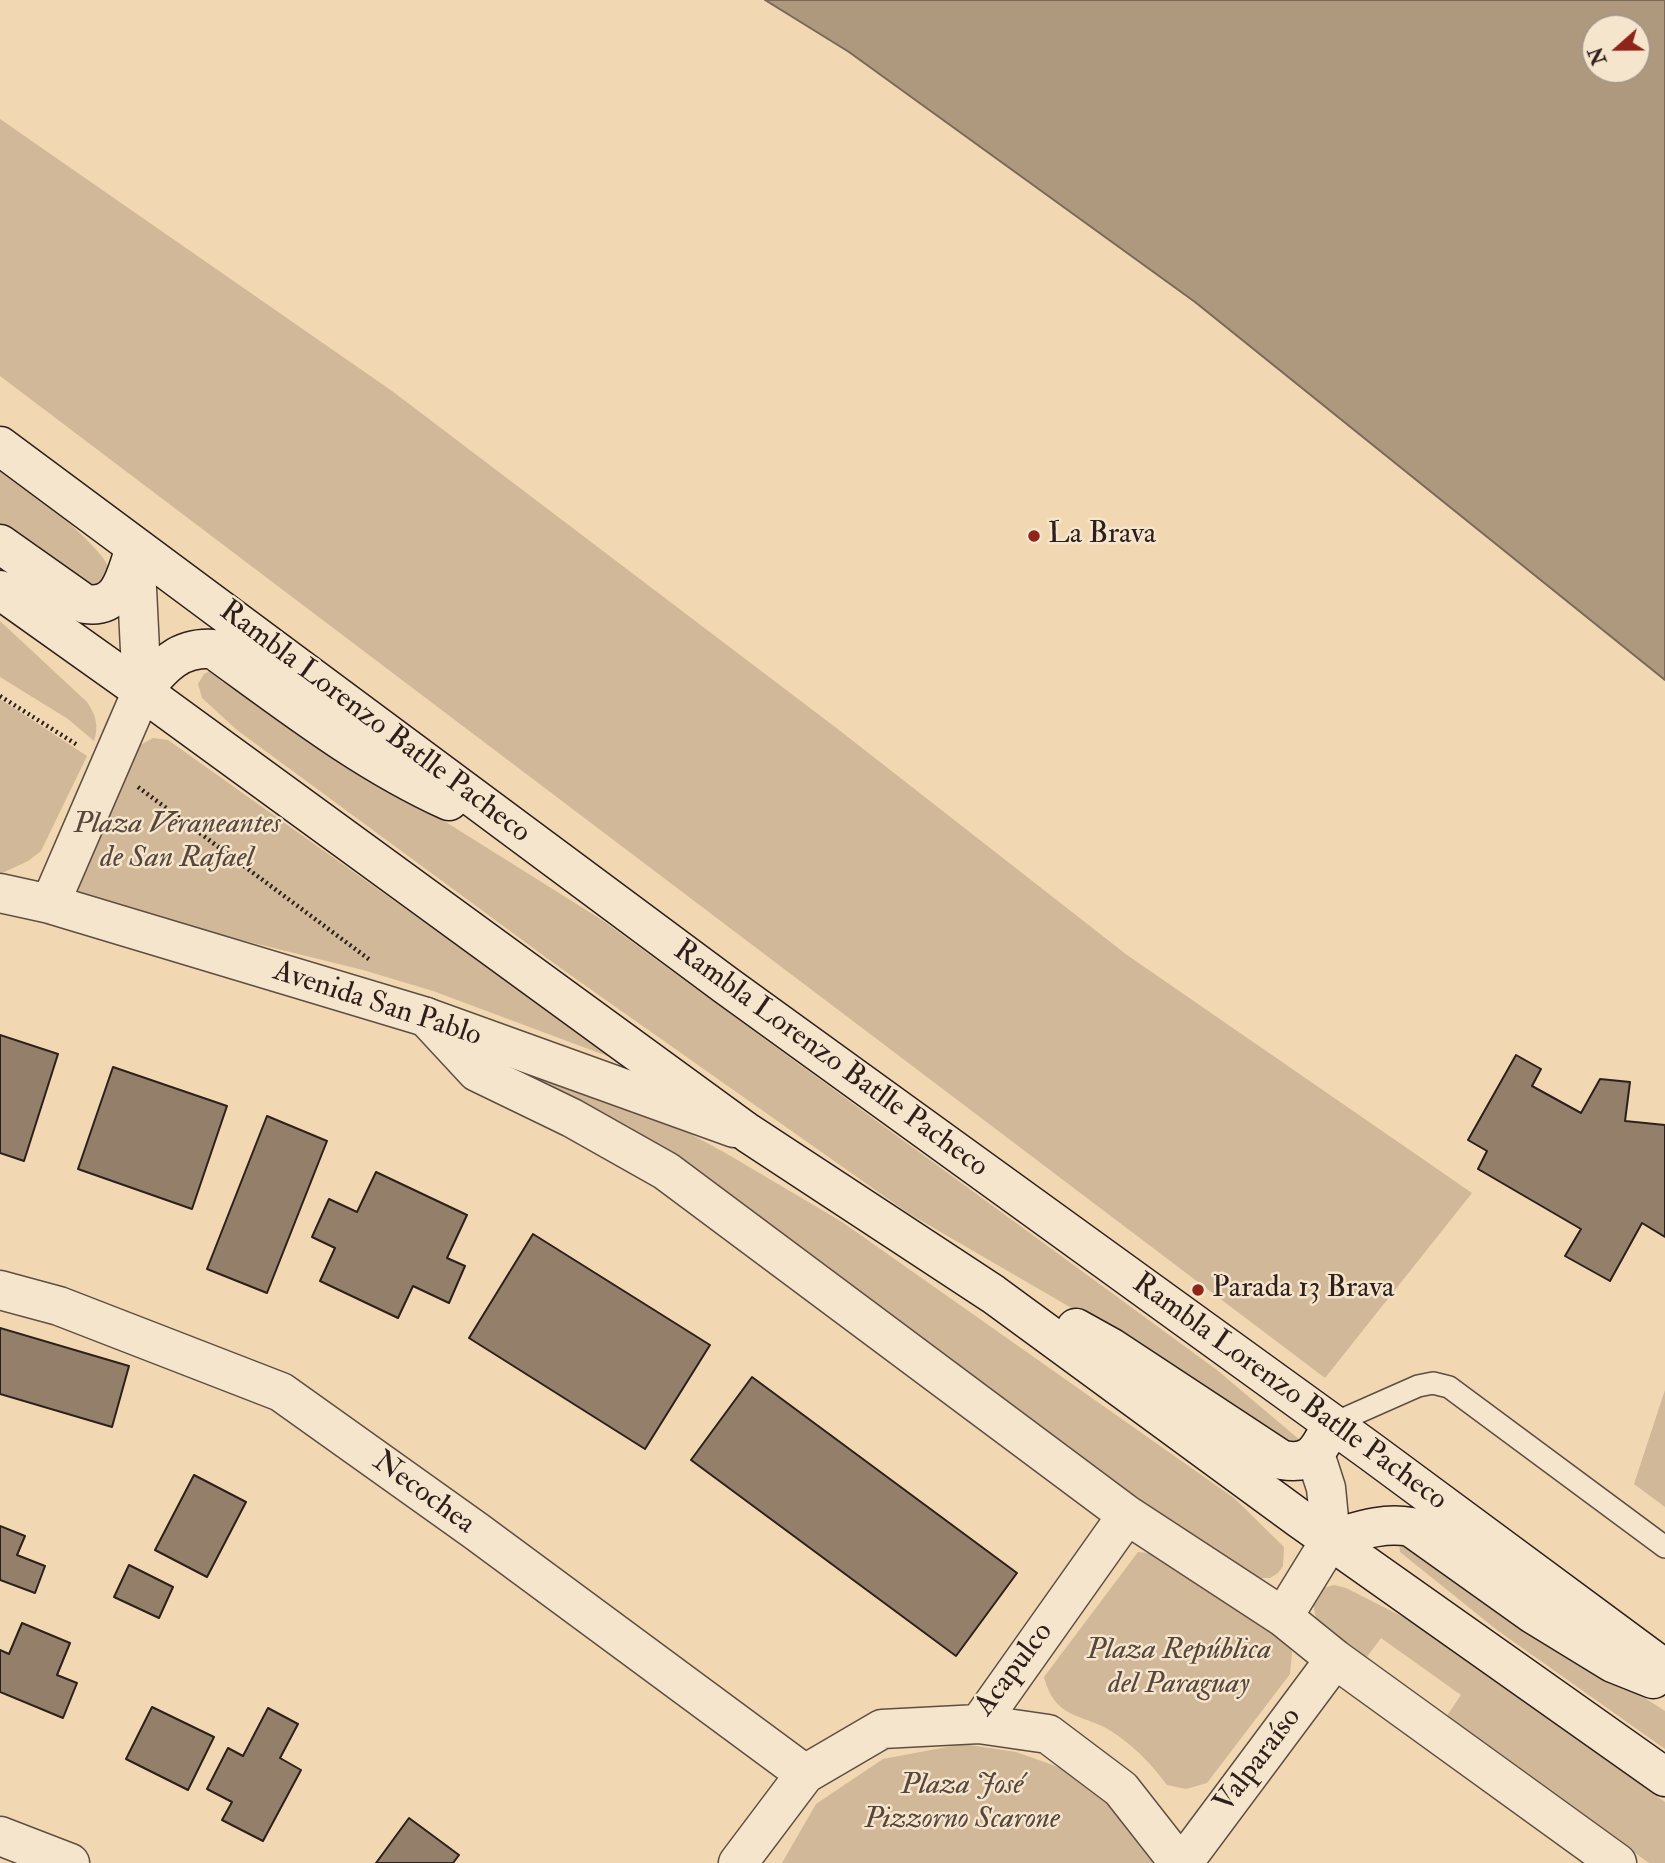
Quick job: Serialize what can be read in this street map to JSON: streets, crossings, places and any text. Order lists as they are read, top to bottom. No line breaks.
{"streets":{"main road":["Rambla Lorenzo Batlle Pacheco","Avenida San Pablo","Necochea","Acapulco","Valparaíso"]},"crossings":[["Necochea","Acapulco"]],"parks":["Plaza Veraneantes de San Rafael","Plaza República del Paraguay","Plaza José Pizzorno Scarone"],"places":["La Brava","Parada 13 Brava"],"north":"left"}
